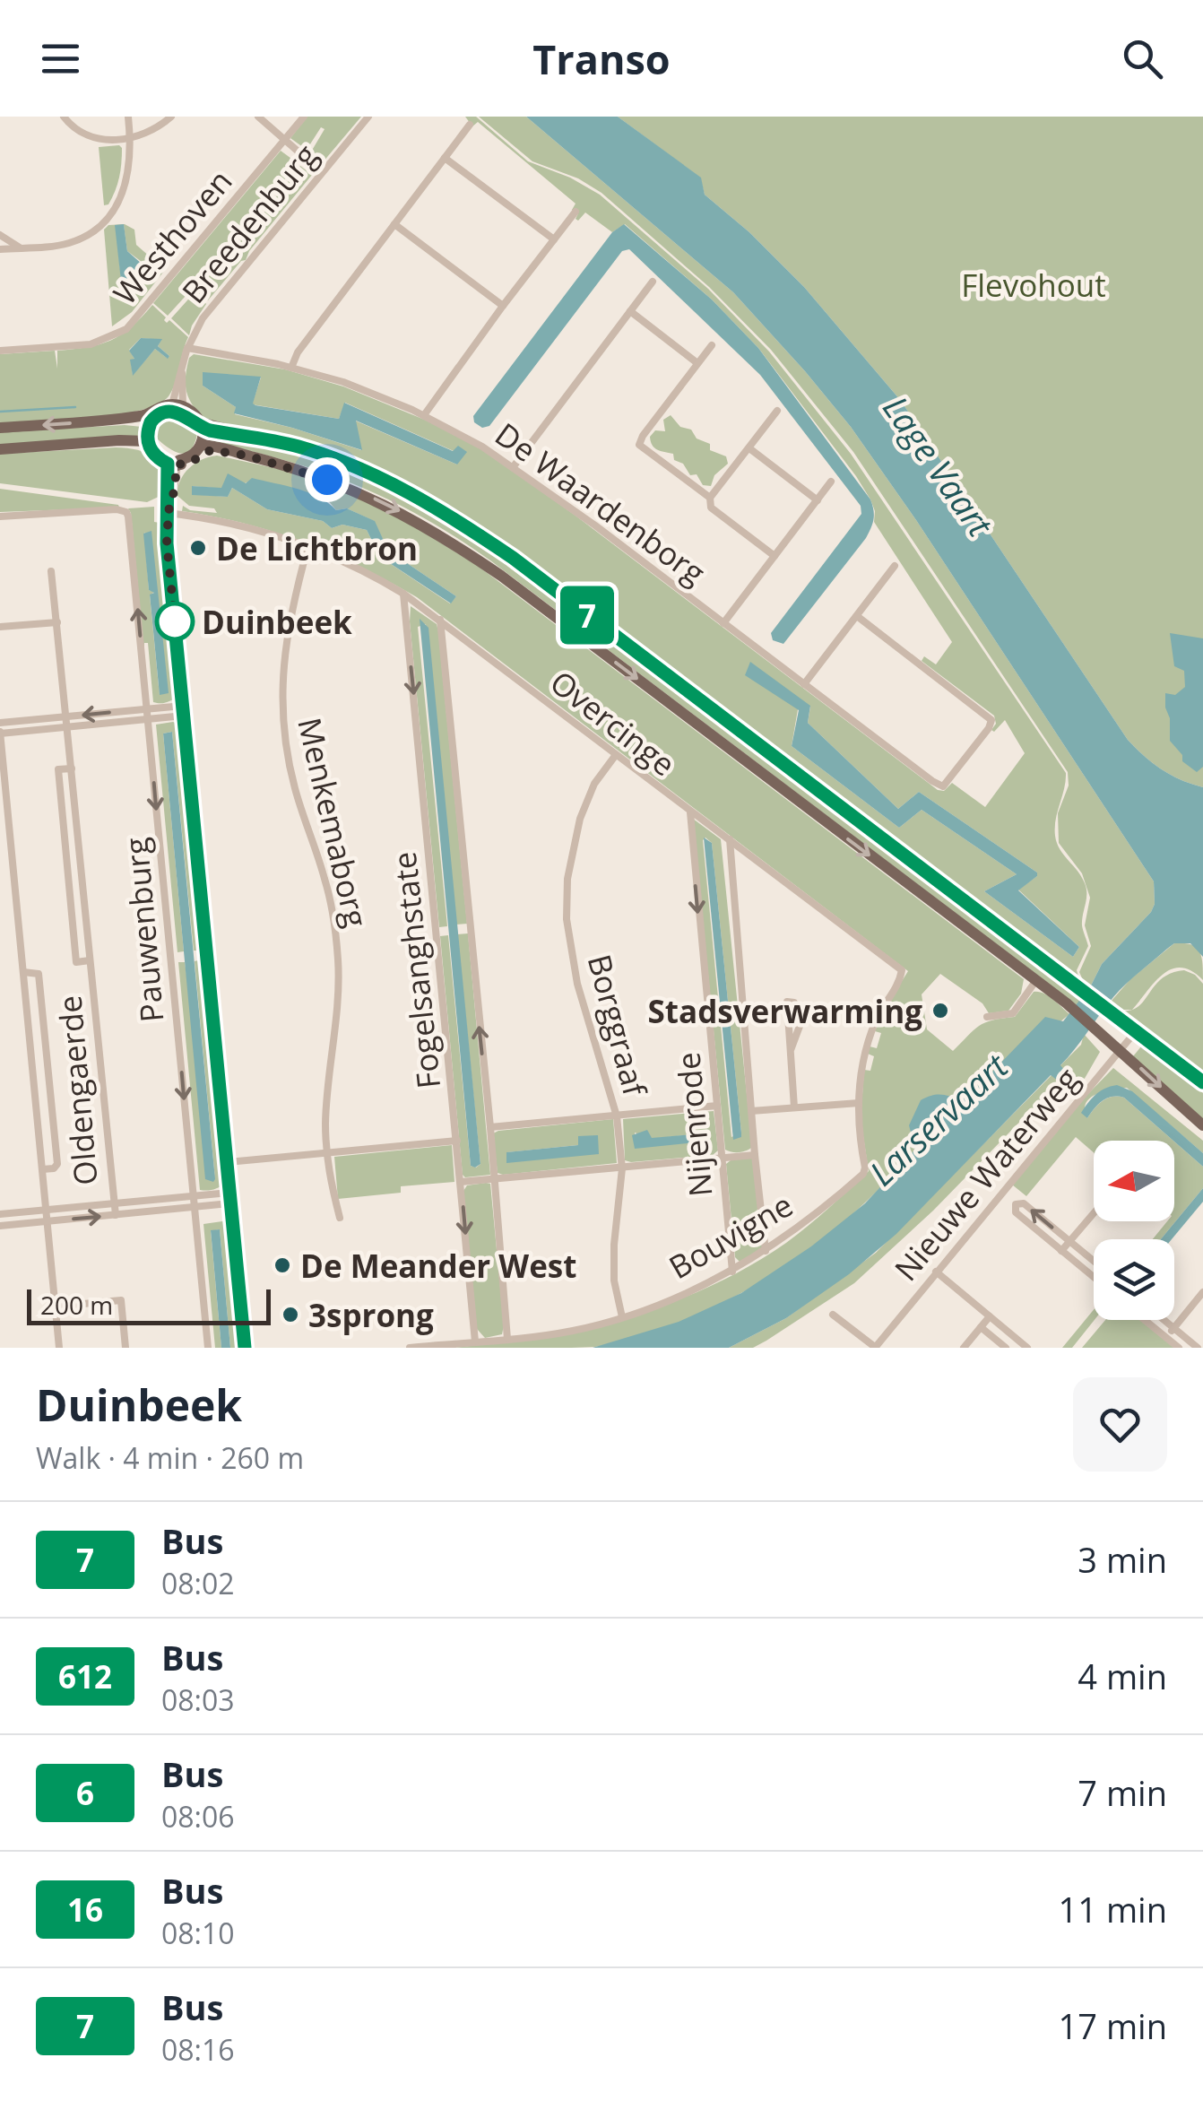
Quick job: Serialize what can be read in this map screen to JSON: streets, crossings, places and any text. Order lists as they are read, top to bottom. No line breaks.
{"streets":{"street":["Breedenburg","Westhoven","De Waardenborg","Overcinge","Menkemaborg","Pauwenburg","Fogelsanghstate","Borggraaf","Oldengaerde","Nijenrode","Nieuwe Waterweg","Bouvigne"]},"crossings":[["Breedenburg","De Waardenborg"],["Breedenburg","Pauwenburg"],["Overcinge","Menkemaborg"],["Overcinge","Pauwenburg"],["Overcinge","Fogelsanghstate"],["Overcinge","Borggraaf"],["Overcinge","Nijenrode"],["Overcinge","Bouvigne"],["Fogelsanghstate","Bouvigne"],["Borggraaf","Bouvigne"],["Nijenrode","Bouvigne"]],"water":["Lage Vaart","Larservaart"],"parks":["Flevohout"],"places":["De Lichtbron","Duinbeek","Stadsverwarming","De Meander West","3sprong"],"lines":["bus line 7"],"scale_bar":"200 m","north":"left","page":{"header":"Transo","on_map":"7","scale":"200 m","heading":["Duinbeek","Walk · 4 min · 260 m"],"list":[{"mark":"7","name":"Bus","note":"08:02","value":"3 min"},{"mark":"612","name":"Bus","note":"08:03","value":"4 min"},{"mark":"6","name":"Bus","note":"08:06","value":"7 min"},{"mark":"16","name":"Bus","note":"08:10","value":"11 min"},{"mark":"7","name":"Bus","note":"08:16","value":"17 min"}]}}
